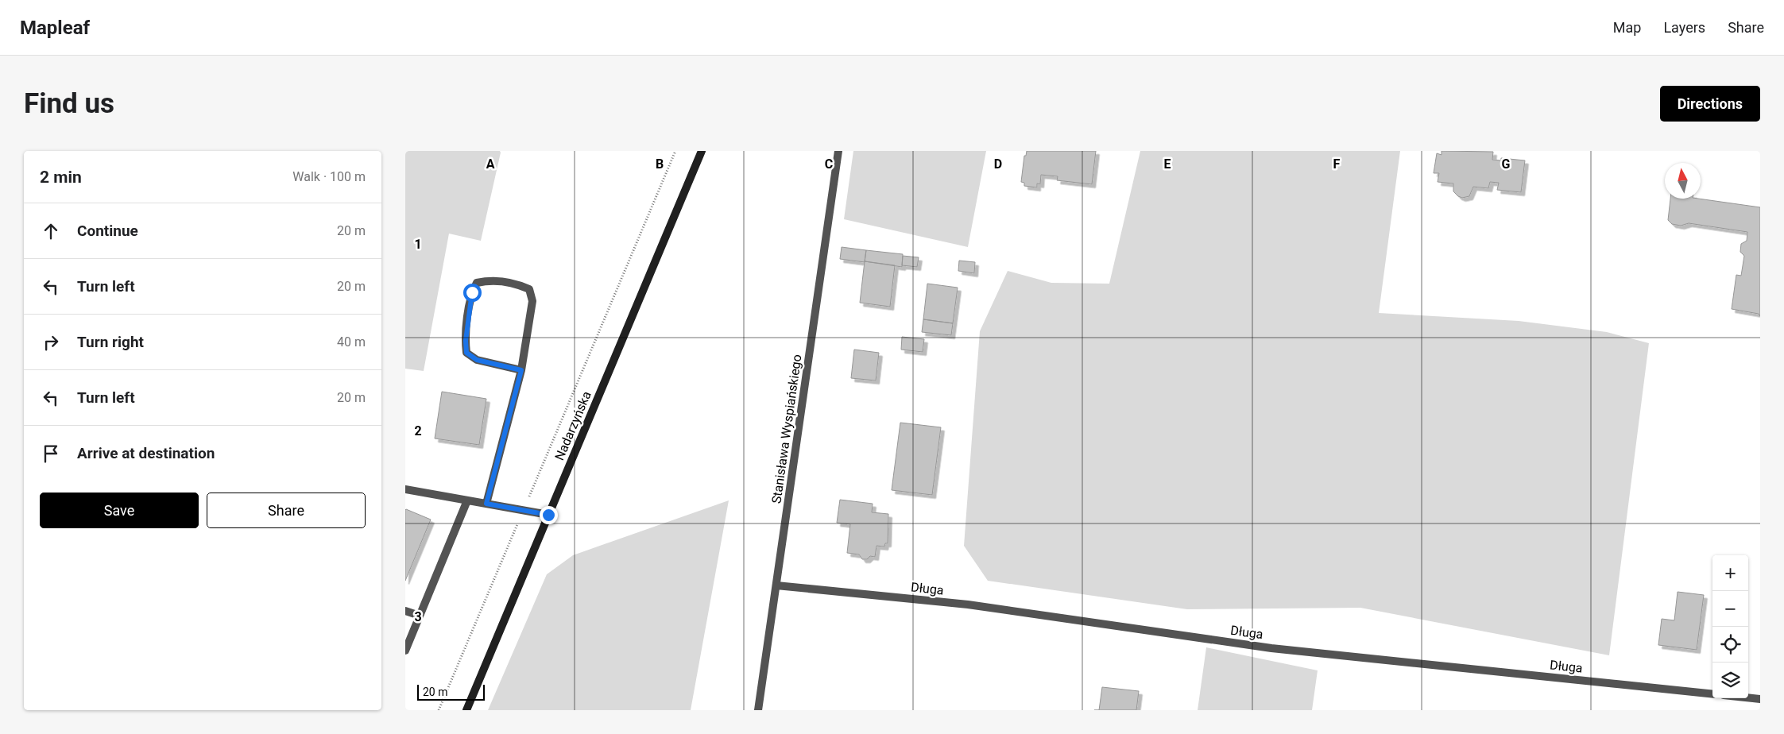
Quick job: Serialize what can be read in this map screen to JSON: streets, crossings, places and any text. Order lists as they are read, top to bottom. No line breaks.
{"streets":{"main road":["Nadarzyńska"],"street":["Stanisława Wyspiańskiego","Długa"]},"crossings":[["Stanisława Wyspiańskiego","Długa"]],"scale_bar":"20 m","north":"top","page":{"header":"Mapleaf","nav":["Map","Layers","Share"],"buttons":["Directions",["Save","Share"]],"title":"Find us","heading":["2 min","Walk · 100 m"],"list":[["Continue","20 m"],["Turn left","20 m"],["Turn right","40 m"],["Turn left","20 m"],"Arrive at destination"],"map_buttons":["+","−"],"scale":"20 m"},"grid":{"columns":["A","B","C","D","E","F","G"],"rows":["1","2","3"]}}
